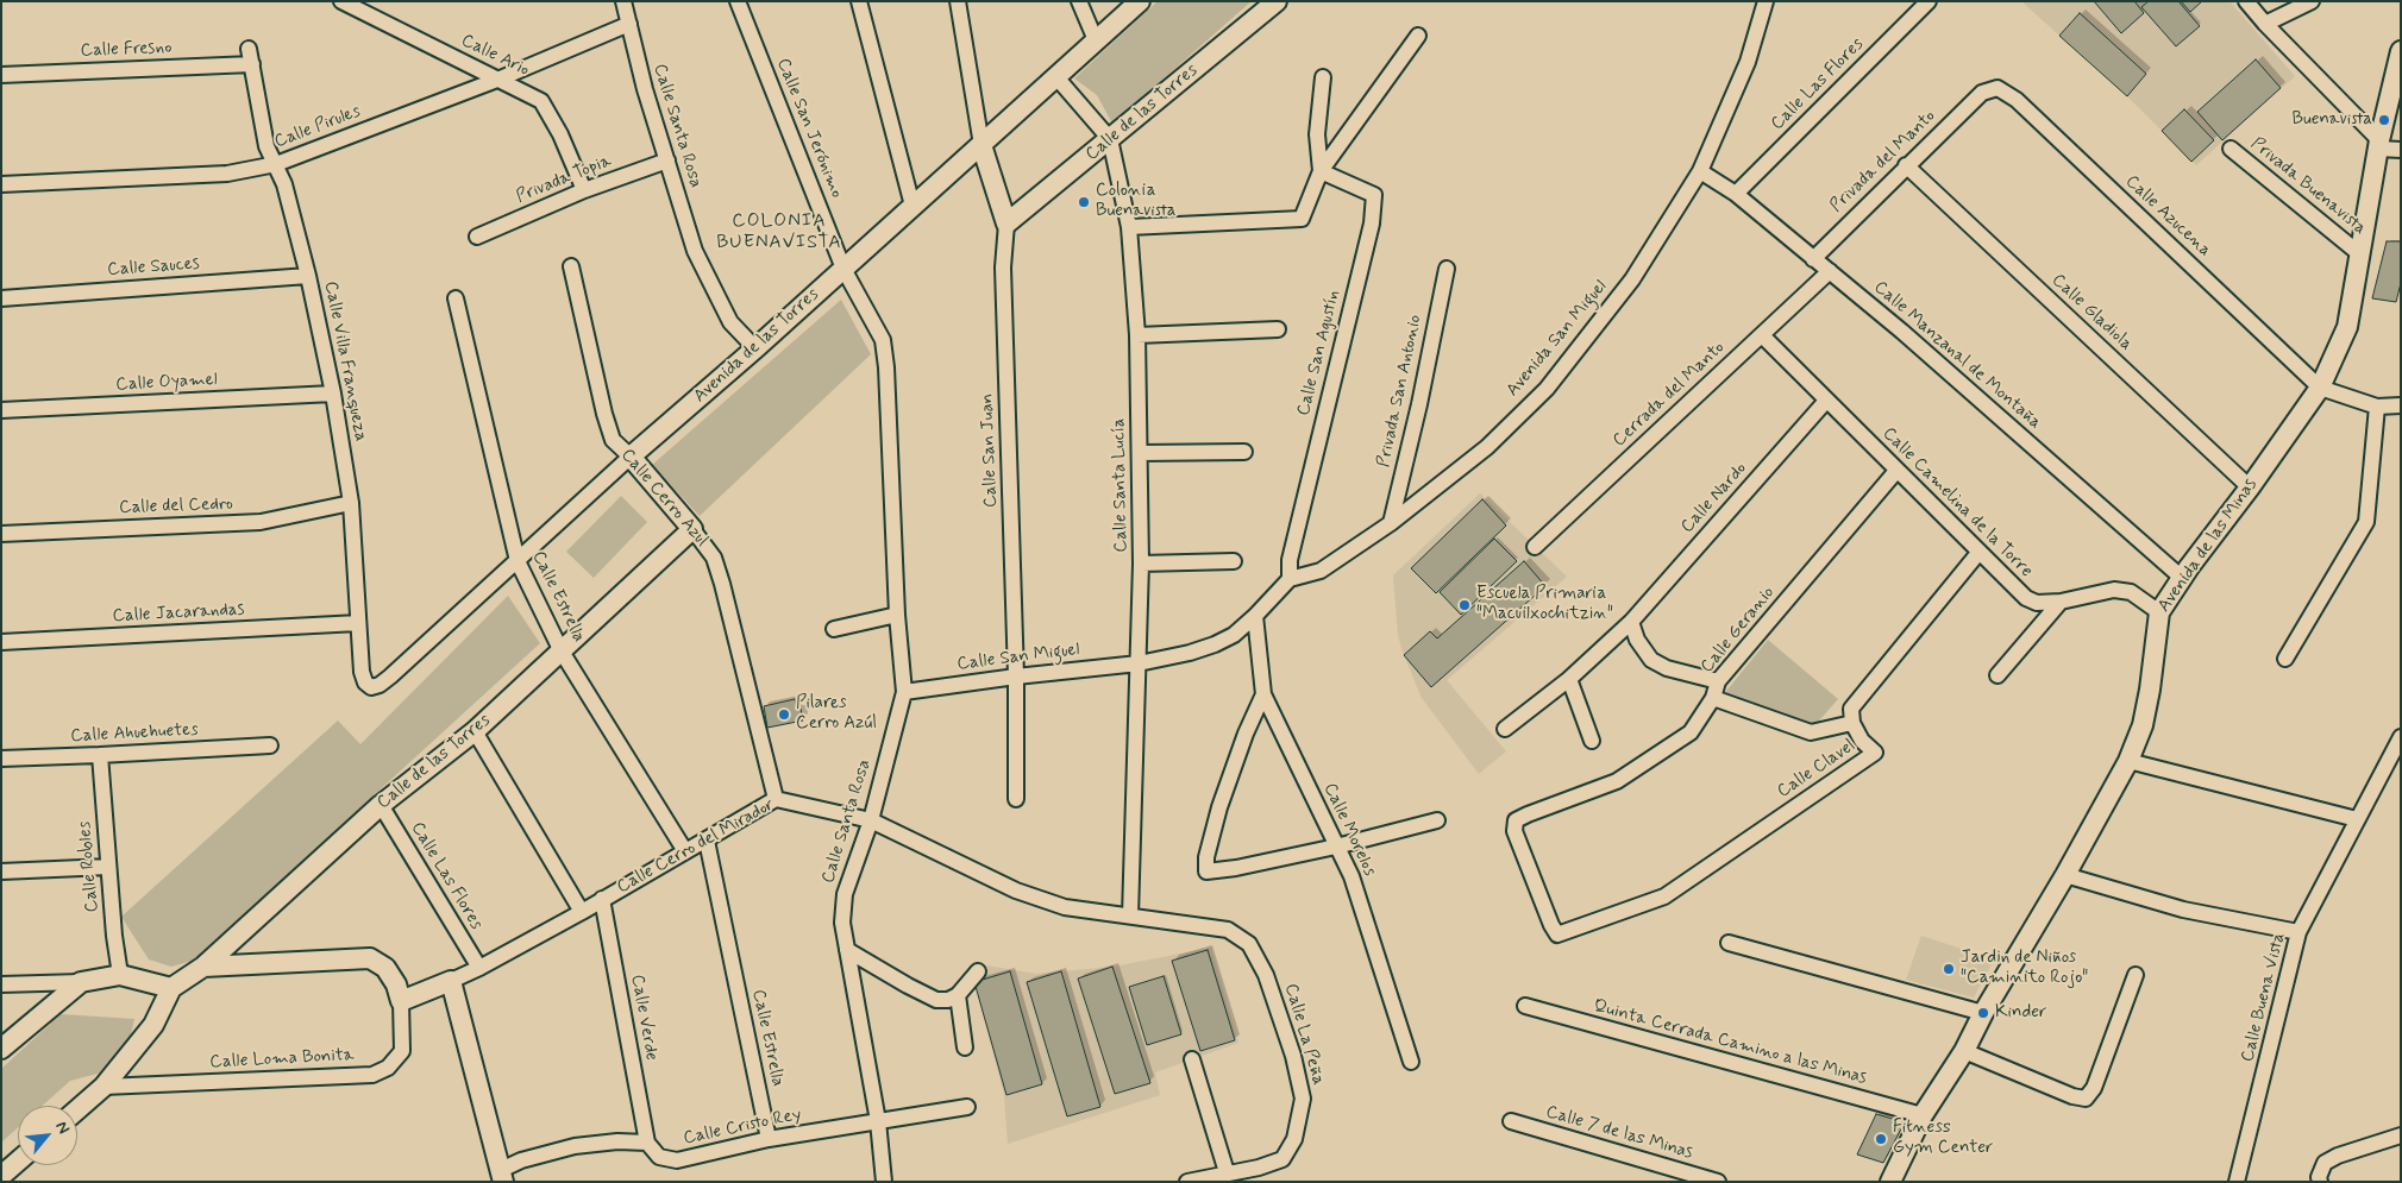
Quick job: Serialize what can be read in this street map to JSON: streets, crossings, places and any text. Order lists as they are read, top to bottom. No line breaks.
{"streets":{"street":["Calle Fresno","Calle Ario","Calle Las Flores","Calle de las Torres","Calle Santa Rosa","Calle Pirules","Calle San Jerónimo","Privada del Manto","Privada Topia","Privada Buenavista","Calle Azucena","Calle Sauces","Calle Gladiola","Avenida San Miguel","Avenida de las Torres","Calle San Agustín","Calle Manzanal de Montaña","Calle Villa Franqueza","Calle Oyamel","Privada San Antonio","Cerrada del Manto","Calle San Juan","Calle Santa Lucía","Calle Cerro Azul","Calle Nardo","Calle Camelina de la Torre","Calle del Cedro","Avenida de las Minas","Calle Estrella","Calle Jacarandas","Calle Geranio","Calle San Miguel","Calle Ahuehuetes","Calle Clavel","Calle Morelos","Calle Cerro del Mirador","Calle Robles","Calle Buena Vista","Calle Verde","Calle La Peña","Quinta Cerrada Camino a las Minas","Calle Loma Bonita","Calle Cristo Rey","Calle 7 de las Minas"]},"crossings":[["Calle Fresno","Calle Villa Franqueza"],["Calle Ario","Calle Pirules"],["Calle Ario","Privada Topia"],["Calle Las Flores","Calle de las Torres"],["Calle Las Flores","Calle Manzanal de Montaña"],["Calle Las Flores","Calle Cerro del Mirador"],["Calle de las Torres","Calle San Juan"],["Calle de las Torres","Calle Santa Lucía"],["Calle de las Torres","Calle Cerro Azul"],["Calle de las Torres","Calle Estrella"],["Calle de las Torres","Calle Loma Bonita"],["Calle Santa Rosa","Calle Pirules"],["Calle Santa Rosa","Calle San Jerónimo"],["Calle Santa Rosa","Privada Topia"],["Calle Santa Rosa","Avenida de las Torres"],["Calle Santa Rosa","Calle San Miguel"],["Calle Santa Rosa","Calle Cerro del Mirador"],["Calle Santa Rosa","Calle Cristo Rey"],["Calle Pirules","Calle Villa Franqueza"],["Calle San Jerónimo","Avenida de las Torres"],["Privada del Manto","Calle Azucena"],["Privada del Manto","Calle Gladiola"],["Privada del Manto","Calle Manzanal de Montaña"],["Privada Buenavista","Avenida de las Minas"],["Calle Azucena","Avenida de las Minas"],["Calle Sauces","Calle Villa Franqueza"],["Calle Gladiola","Avenida de las Minas"],["Avenida San Miguel","Calle San Agustín"],["Avenida San Miguel","Calle Manzanal de Montaña"],["Avenida San Miguel","Privada San Antonio"],["Avenida de las Torres","Calle Villa Franqueza"],["Avenida de las Torres","Calle Santa Lucía"],["Avenida de las Torres","Calle Cerro Azul"],["Avenida de las Torres","Calle Estrella"],["Calle Manzanal de Montaña","Cerrada del Manto"],["Calle Manzanal de Montaña","Avenida de las Minas"],["Calle Villa Franqueza","Calle Oyamel"],["Calle Villa Franqueza","Calle del Cedro"],["Calle Villa Franqueza","Calle Jacarandas"],["Cerrada del Manto","Calle Camelina de la Torre"],["Calle San Juan","Calle San Miguel"],["Calle Santa Lucía","Calle San Miguel"],["Calle Santa Lucía","Calle Cerro del Mirador"],["Calle Cerro Azul","Calle Cerro del Mirador"],["Calle Nardo","Calle Camelina de la Torre"],["Calle Camelina de la Torre","Avenida de las Minas"],["Calle Camelina de la Torre","Calle Geranio"],["Calle Camelina de la Torre","Calle Clavel"],["Avenida de las Minas","Quinta Cerrada Camino a las Minas"],["Calle Estrella","Calle Cerro del Mirador"],["Calle Estrella","Calle Cristo Rey"],["Calle Geranio","Calle Clavel"],["Calle Ahuehuetes","Calle Robles"],["Calle Cerro del Mirador","Calle Verde"],["Calle Cerro del Mirador","Calle La Peña"],["Calle Cerro del Mirador","Calle Loma Bonita"],["Calle Verde","Calle Cristo Rey"]],"districts":["COLONIA BUENAVISTA"],"places":["Buenavista","Colonia Buenavista","Escuela Primaria \"Macuilxochitzin\"","Pilares Cerro Azúl","Jardin de Niños \"Caminito Rojo\"","Kinder","Fitness Gym Center"],"north":"top right"}
